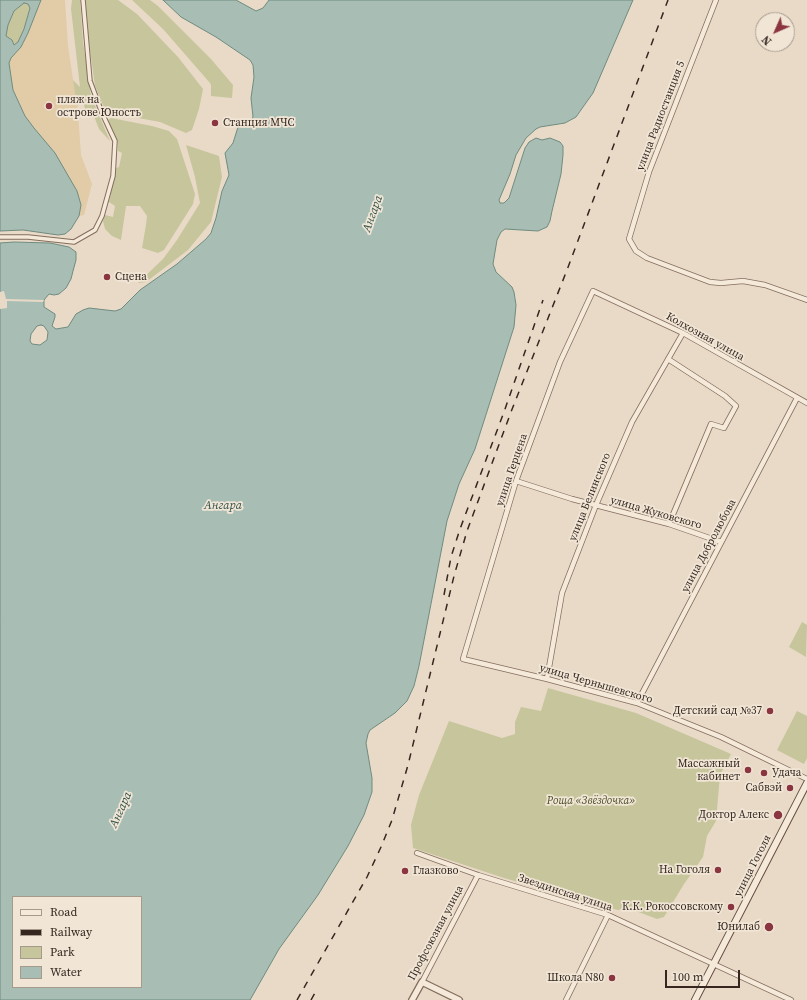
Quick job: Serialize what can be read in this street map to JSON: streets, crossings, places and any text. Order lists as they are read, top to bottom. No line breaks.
{"streets":{"main road":["улица Гоголя"],"street":["улица Радиостанция 5","Колхозная улица","улица Герцена","улица Белинского","улица Жуковского","улица Добролюбова","улица Чернышевского","Звездинская улица","Профсоюзная улица"]},"crossings":[["Колхозная улица","улица Герцена"],["Колхозная улица","улица Белинского"],["Колхозная улица","улица Добролюбова"],["улица Герцена","улица Жуковского"],["улица Герцена","улица Чернышевского"],["улица Белинского","улица Жуковского"],["улица Белинского","улица Чернышевского"],["улица Жуковского","улица Добролюбова"],["улица Добролюбова","улица Чернышевского"],["улица Гоголя","Звездинская улица"],["Звездинская улица","Профсоюзная улица"]],"water":["Ангара"],"parks":["Роща «Звёздочка»"],"places":["пляж на острове Юность","Станция МЧС","Сцена","Детский сад №37","Массажный кабинет","Удача","Сабвэй","Доктор Алекс","На Гоголя","Глазково","К.К. Рокоссовскому","Юнилаб","Школа N80"],"legend":["Road","Railway","Park","Water"],"scale_bar":"100 m","north":"bottom left"}
